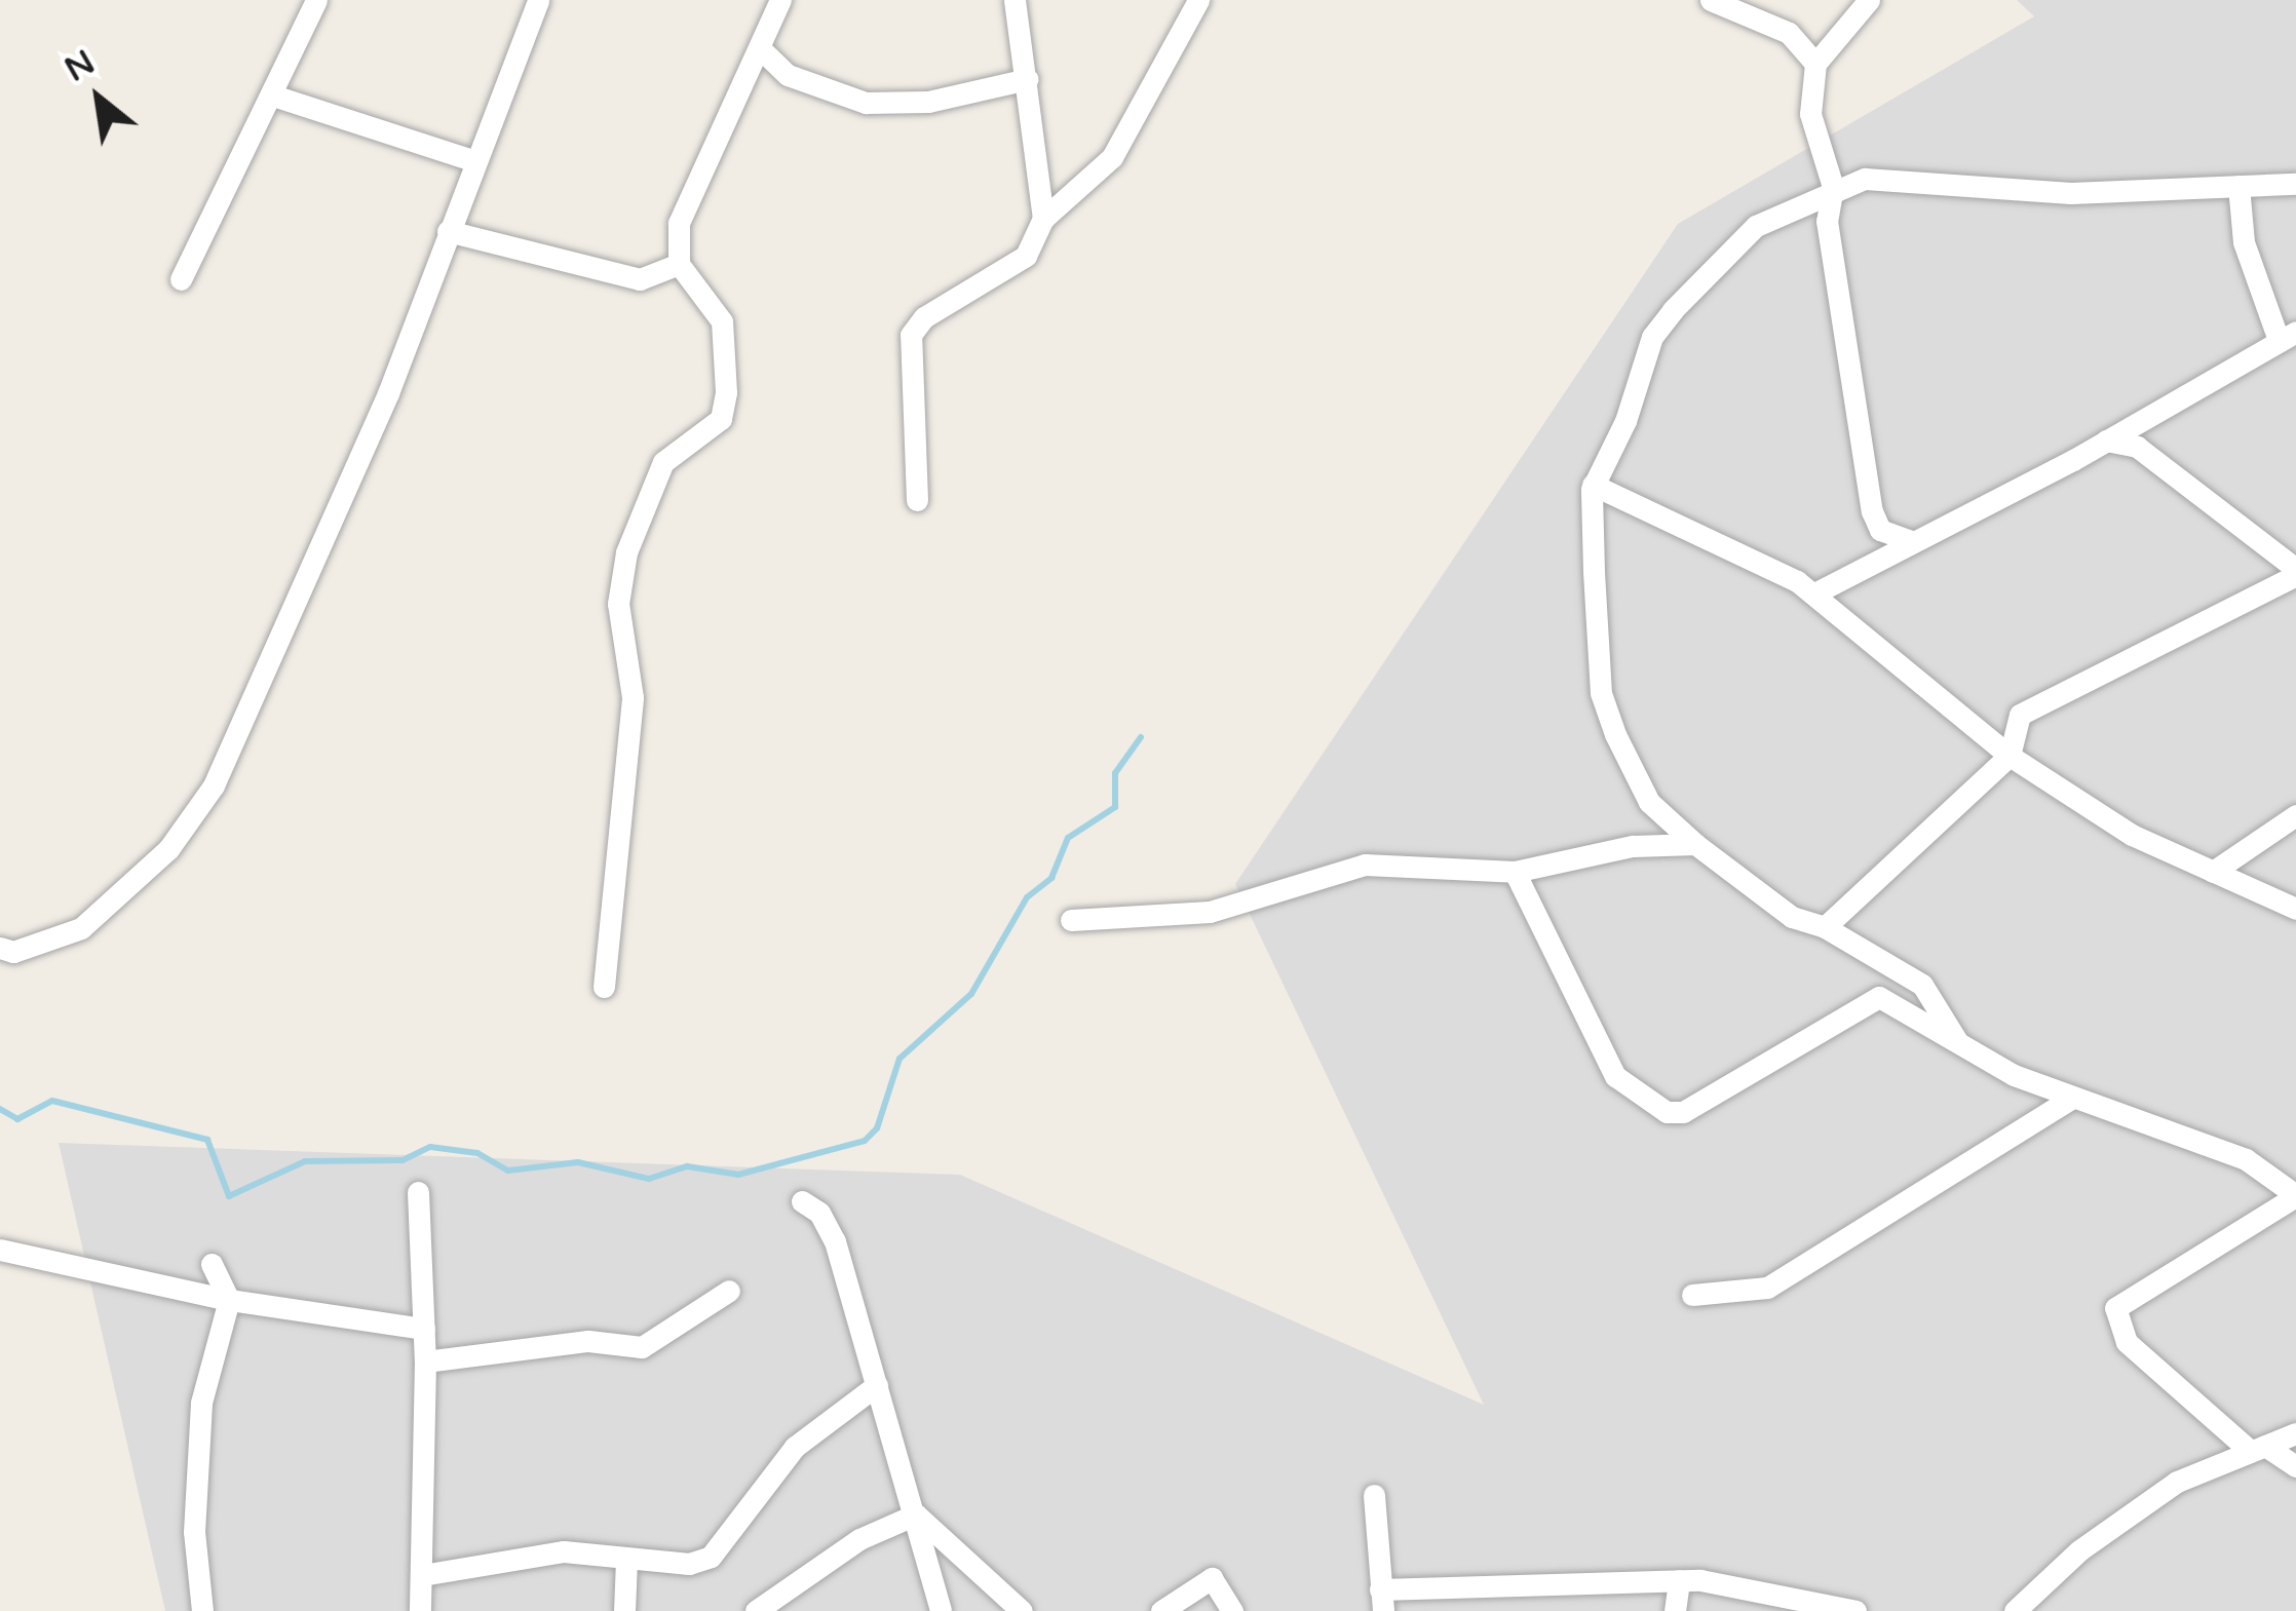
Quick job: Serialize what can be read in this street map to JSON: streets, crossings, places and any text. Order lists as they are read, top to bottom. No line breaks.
{"north":"top left"}
